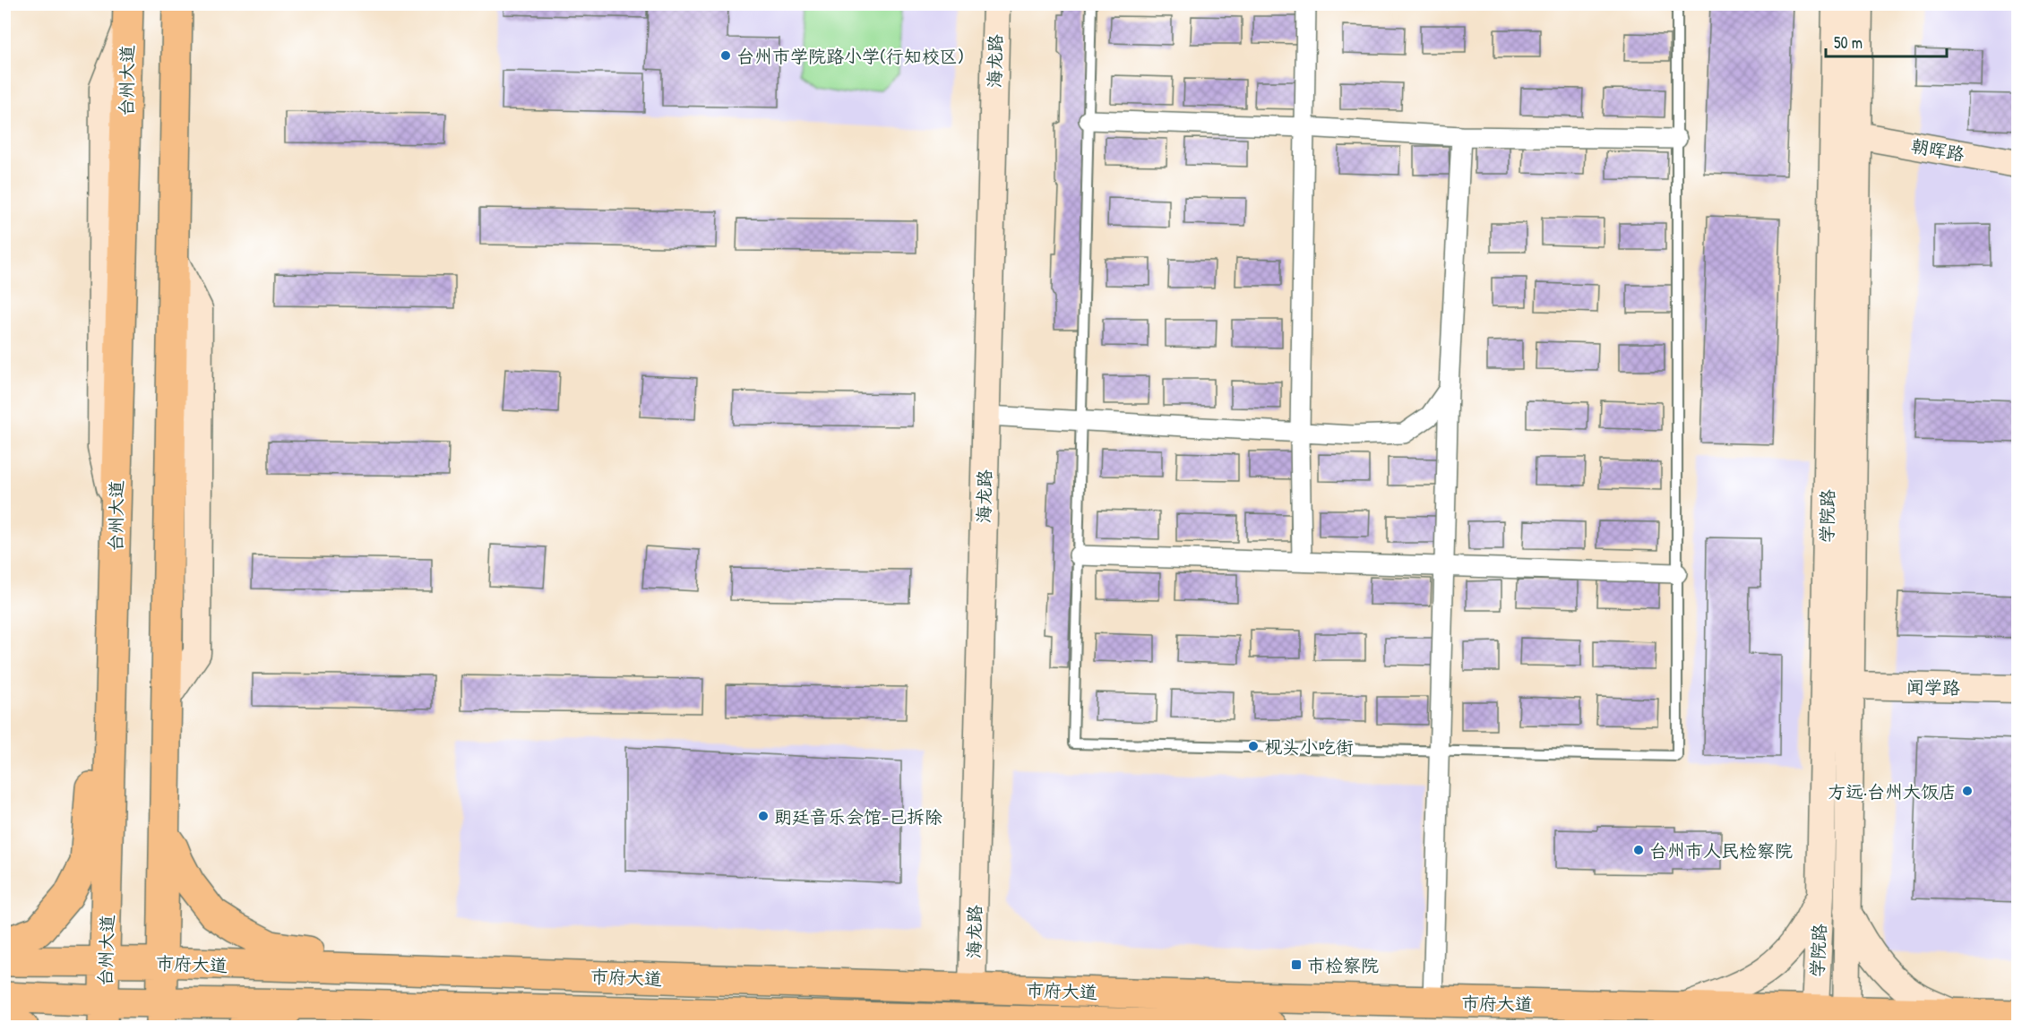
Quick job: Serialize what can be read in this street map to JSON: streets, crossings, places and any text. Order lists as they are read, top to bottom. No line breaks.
{"streets":{"main road":["海龙路","台州大道","朝晖路","学院路","闻学路","市府大道"]},"crossings":[["海龙路","市府大道"],["台州大道","市府大道"],["朝晖路","学院路"],["学院路","闻学路"],["学院路","市府大道"]],"places":{"other":["台州市学院路小学(行知校区)","枧头小吃街","方远·台州大饭店","朗廷音乐会馆-已拆除","台州市人民检察院"],"transit":["市检察院"]},"scale_bar":"50 m"}
